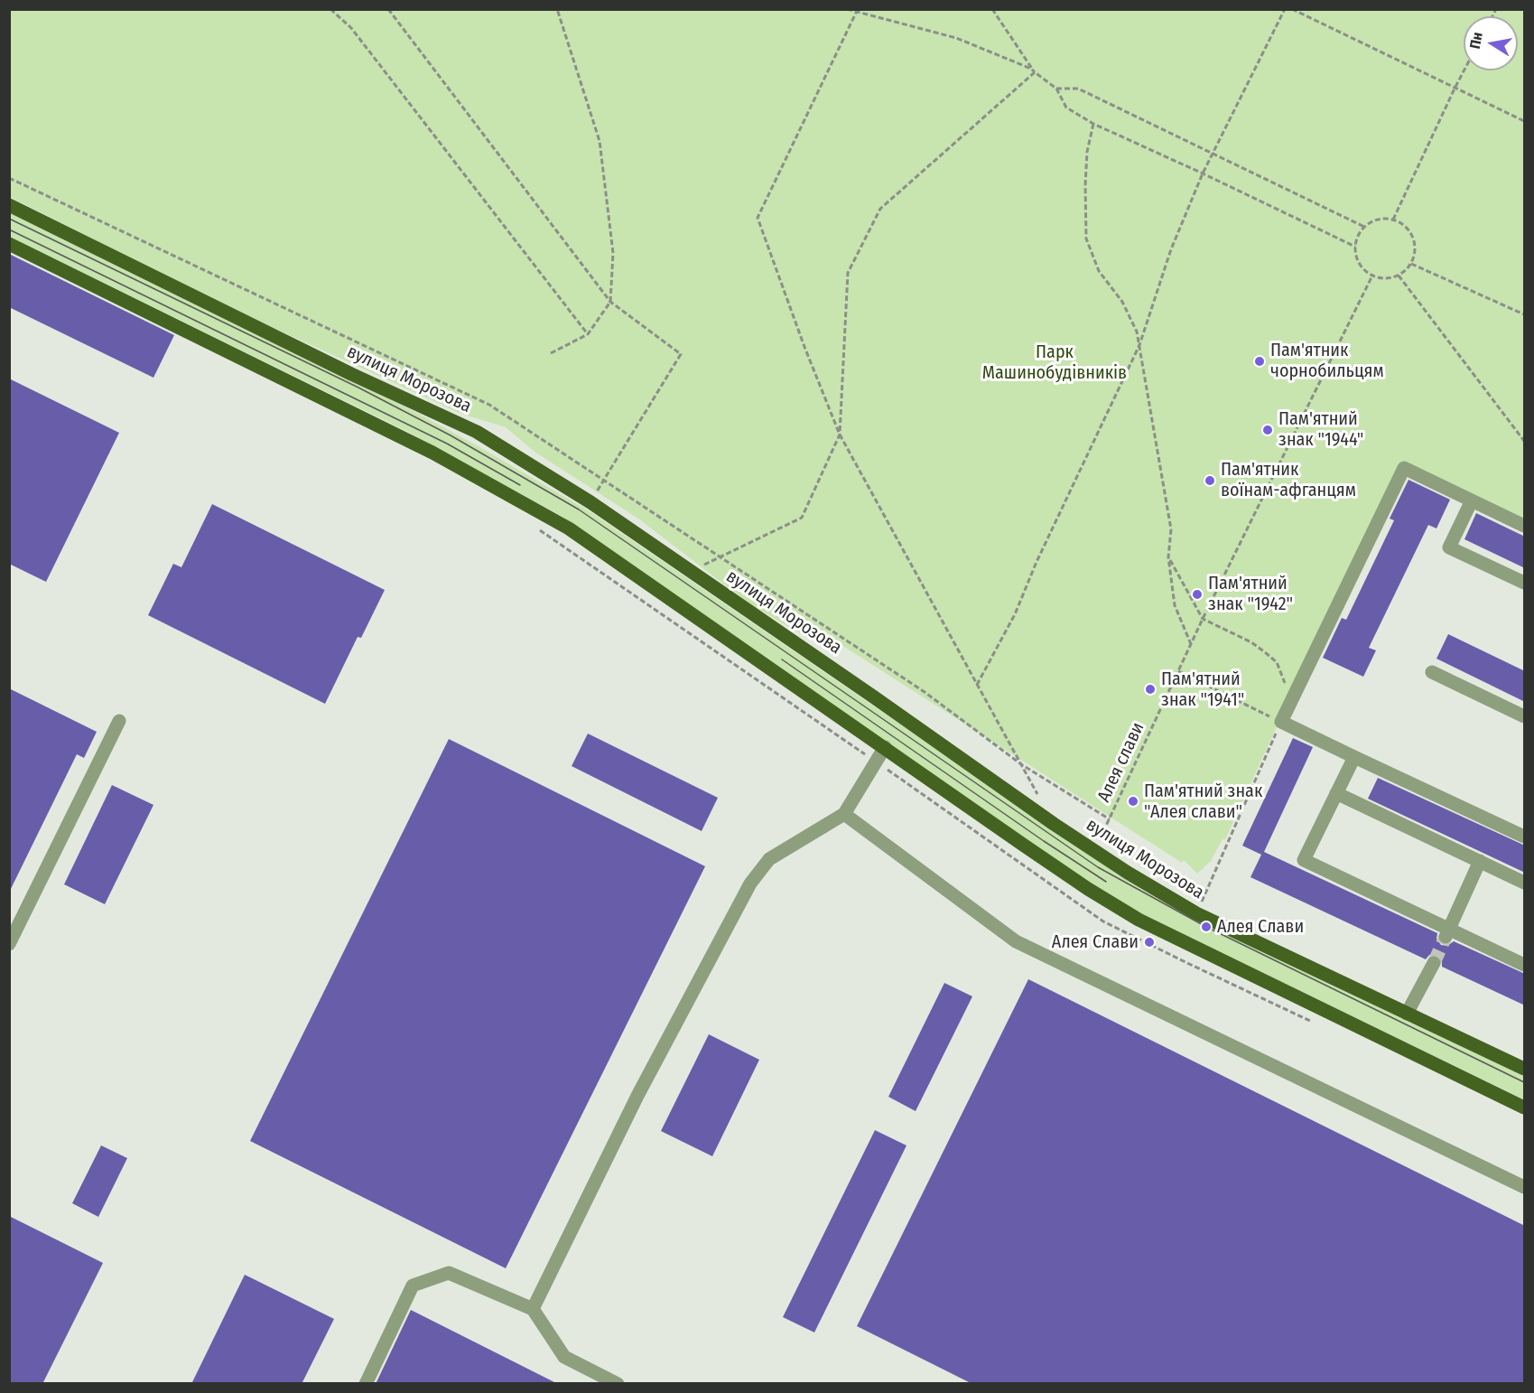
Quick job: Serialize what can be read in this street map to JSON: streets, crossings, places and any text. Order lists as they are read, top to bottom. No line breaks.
{"streets":{"main road":["вулиця Морозова"],"path":["Алея слави"]},"crossings":[["вулиця Морозова","Алея слави"]],"parks":["Парк Машинобудівників"],"places":["Пам'ятник чорнобильцям","Пам'ятний знак \"1944\"","Пам'ятник воїнам-афганцям","Пам'ятний знак \"1942\"","Пам'ятний знак \"1941\"","Пам'ятний знак \"Алея слави\"","Алея Слави","Aлея Слави"],"north":"left"}
